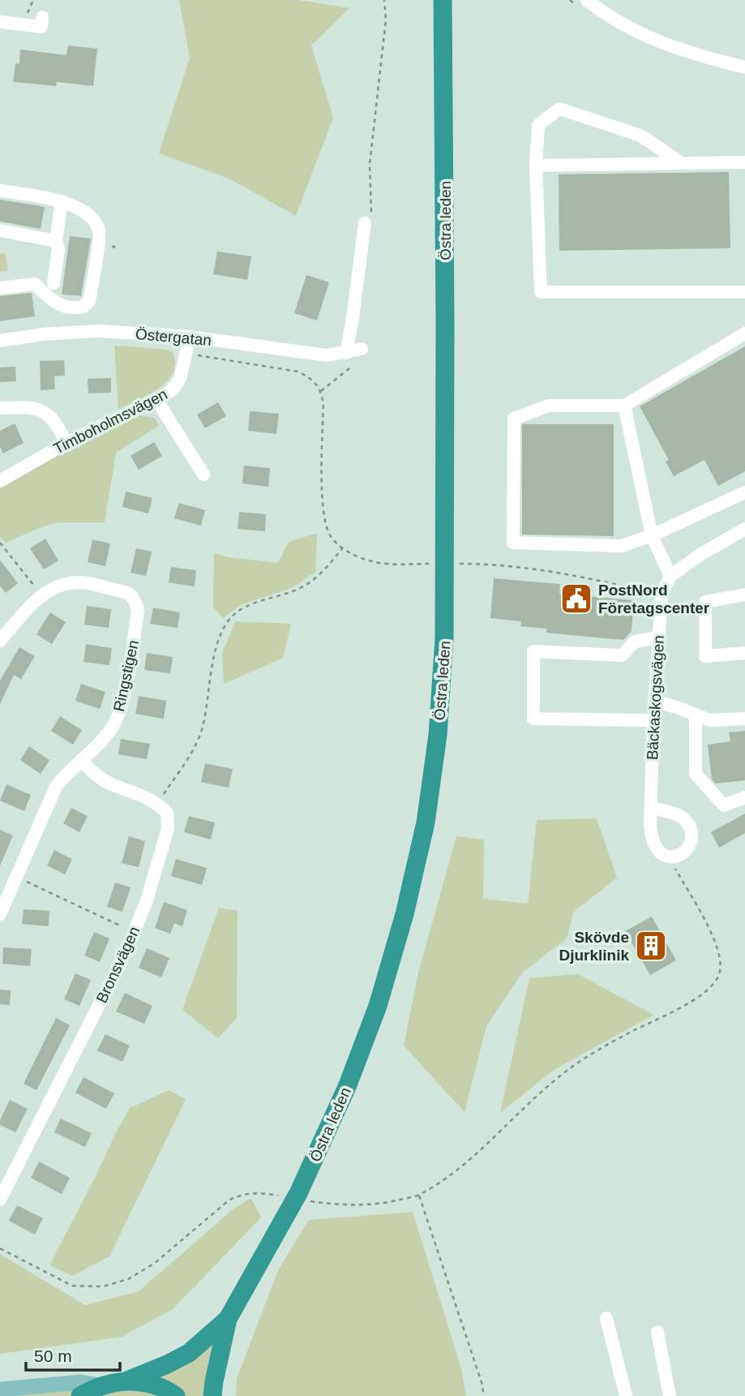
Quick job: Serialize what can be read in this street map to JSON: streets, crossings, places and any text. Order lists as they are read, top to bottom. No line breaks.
{"streets":{"highway":["Östra leden"],"street":["Östergatan","Timboholmsvägen","Ringstigen","Bäckaskogsvägen","Bronsvägen"]},"crossings":[["Östergatan","Timboholmsvägen"],["Ringstigen","Bronsvägen"]],"places":{"public building":["PostNord Företagscenter"],"building":["Skövde Djurklinik"]},"scale_bar":"50 m"}
